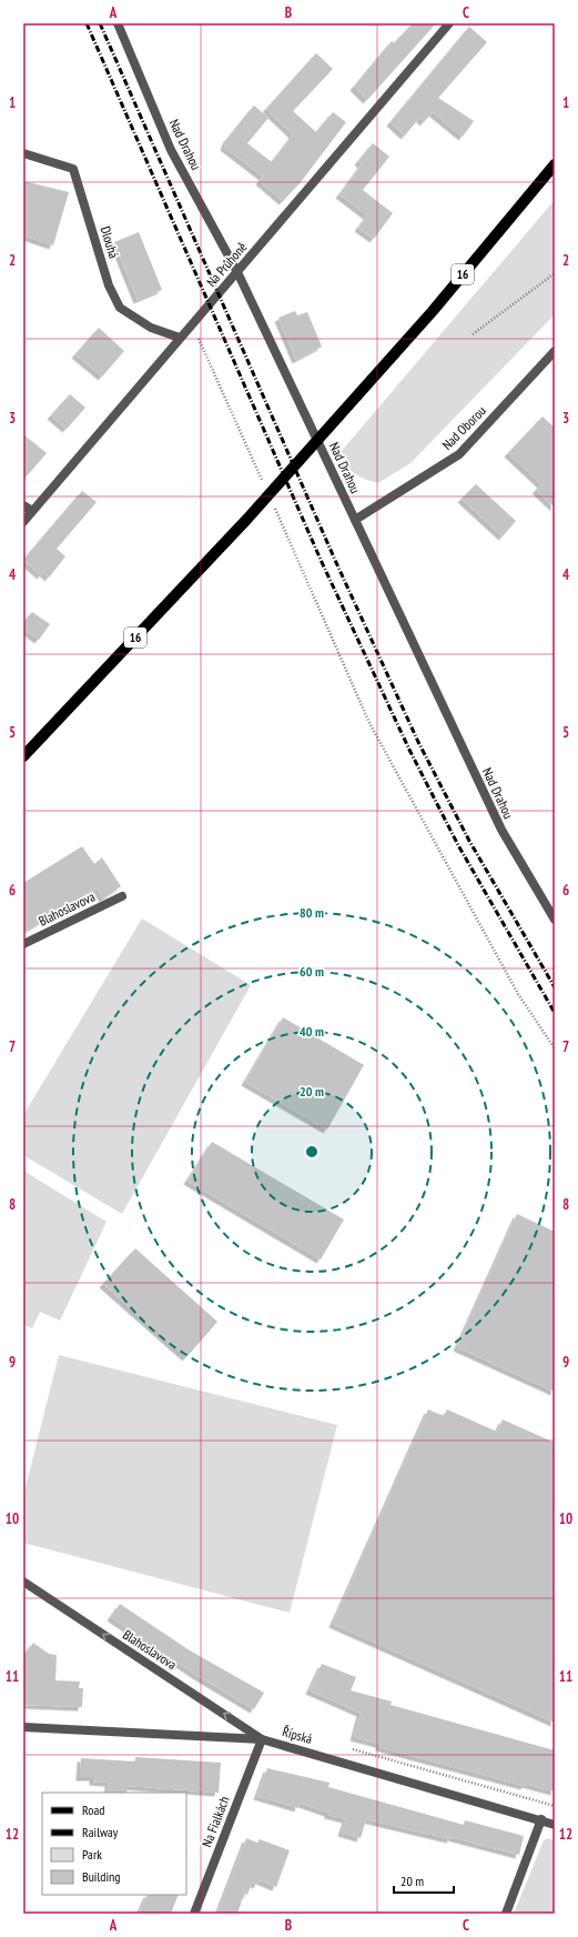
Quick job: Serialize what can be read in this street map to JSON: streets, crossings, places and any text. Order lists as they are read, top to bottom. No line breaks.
{"streets":{"main road":["16"],"street":["Nad Drahou","Dlouhá","Na Průhoně","Nad Oborou","Blahoslavova","Řípská","Na Fialkách"]},"crossings":[["Nad Drahou","Na Průhoně"],["Nad Drahou","Nad Oborou"],["Dlouhá","Na Průhoně"],["Blahoslavova","Řípská"],["Blahoslavova","Na Fialkách"],["Řípská","Na Fialkách"]],"one_way":["Blahoslavova"],"legend":["Road","Railway","Park","Building"],"scale_bar":"20 m","grid":{"columns":["A","B","C"],"rows":["1","2","3","4","5","6","7","8","9","10","11","12"]},"rings":["80 m","60 m","40 m","20 m"]}
